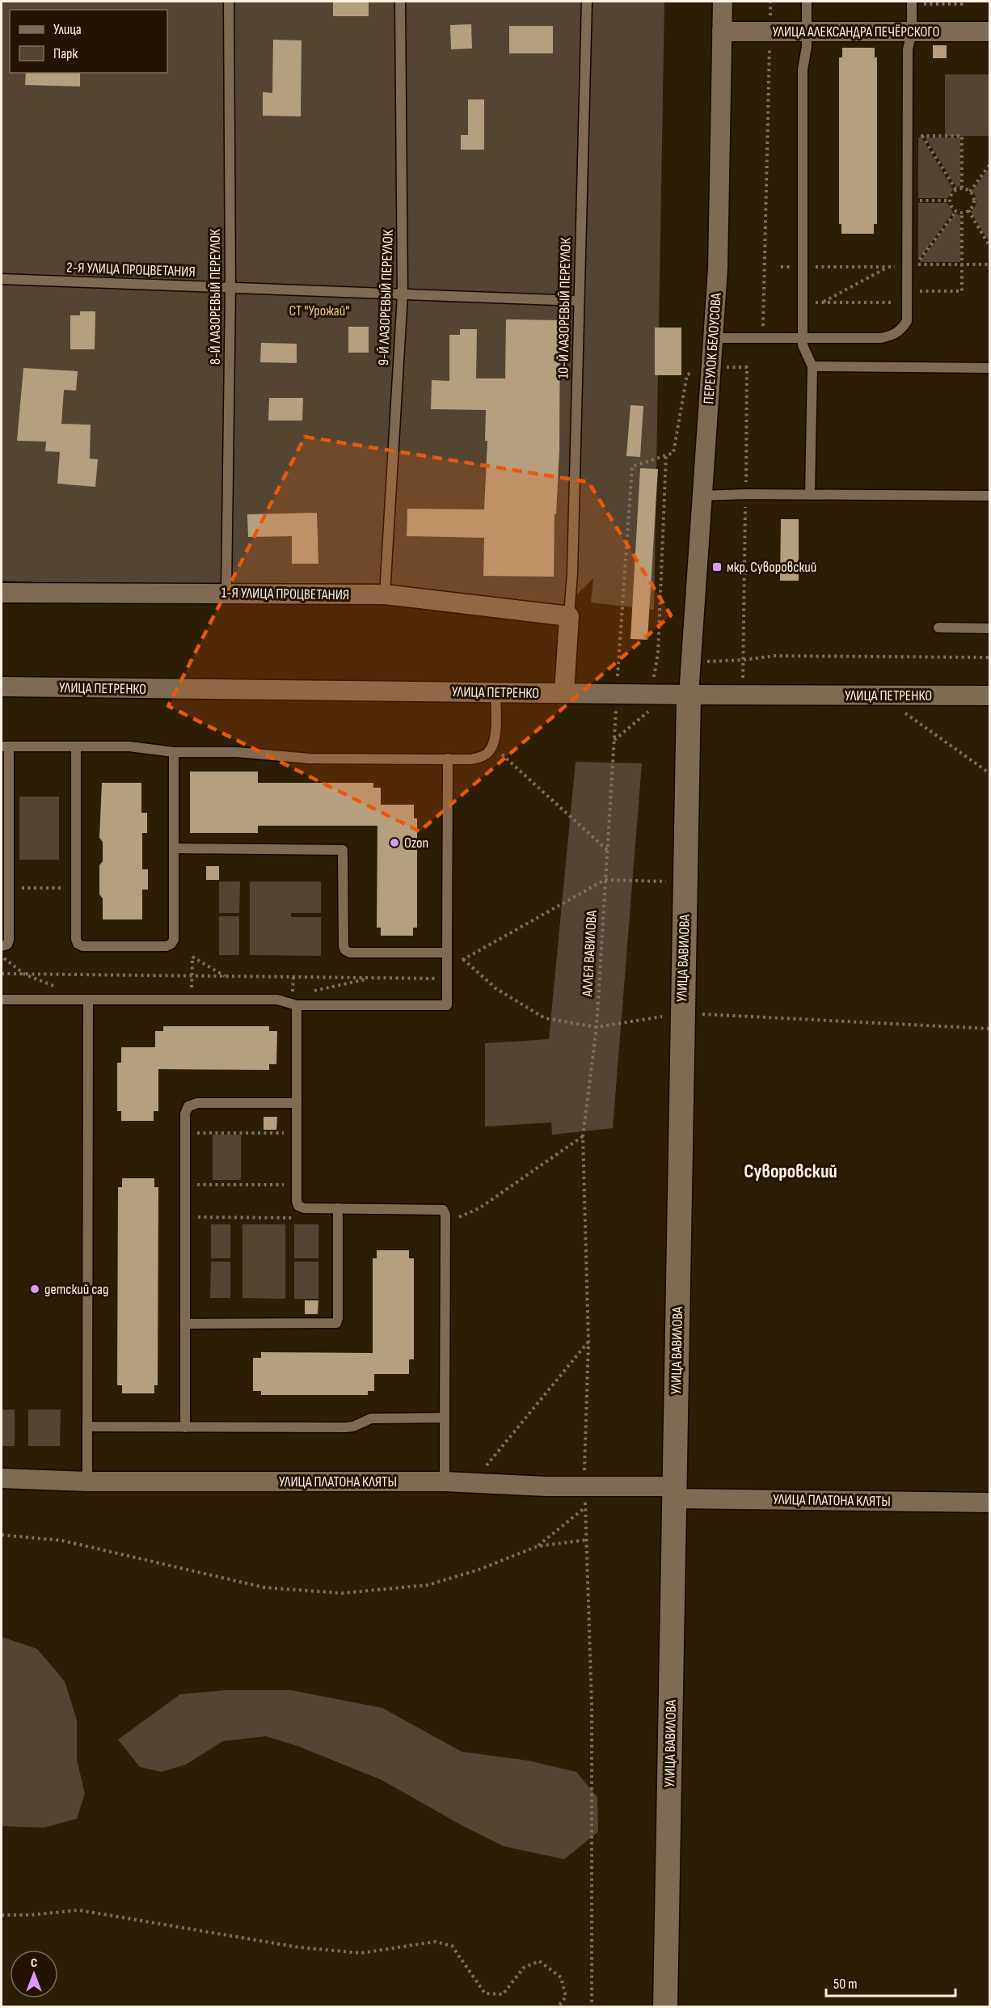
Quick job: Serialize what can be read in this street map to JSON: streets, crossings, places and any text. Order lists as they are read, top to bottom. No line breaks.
{"streets":{"street":["УЛИЦА АЛЕКСАНДРА ПЕЧЁРСКОГО","ПЕРЕУЛОК БЕЛОУСОВА","1-Я УЛИЦА ПРОЦВЕТАНИЯ","УЛИЦА ПЕТРЕНКО","УЛИЦА ВАВИЛОВА","УЛИЦА ПЛАТОНА КЛЯТЫ"],"lane":["2-Я УЛИЦА ПРОЦВЕТАНИЯ","8-Й ЛАЗОРЕВЫЙ ПЕРЕУЛОК","9-Й ЛАЗОРЕВЫЙ ПЕРЕУЛОК","10-Й ЛАЗОРЕВЫЙ ПЕРЕУЛОК"],"path":["АЛЛЕЯ ВАВИЛОВА"]},"crossings":[["УЛИЦА АЛЕКСАНДРА ПЕЧЁРСКОГО","ПЕРЕУЛОК БЕЛОУСОВА"],["2-Я УЛИЦА ПРОЦВЕТАНИЯ","8-Й ЛАЗОРЕВЫЙ ПЕРЕУЛОК"],["2-Я УЛИЦА ПРОЦВЕТАНИЯ","9-Й ЛАЗОРЕВЫЙ ПЕРЕУЛОК"],["2-Я УЛИЦА ПРОЦВЕТАНИЯ","10-Й ЛАЗОРЕВЫЙ ПЕРЕУЛОК"],["8-Й ЛАЗОРЕВЫЙ ПЕРЕУЛОК","1-Я УЛИЦА ПРОЦВЕТАНИЯ"],["9-Й ЛАЗОРЕВЫЙ ПЕРЕУЛОК","1-Я УЛИЦА ПРОЦВЕТАНИЯ"],["10-Й ЛАЗОРЕВЫЙ ПЕРЕУЛОК","1-Я УЛИЦА ПРОЦВЕТАНИЯ"],["ПЕРЕУЛОК БЕЛОУСОВА","УЛИЦА ПЕТРЕНКО"],["ПЕРЕУЛОК БЕЛОУСОВА","УЛИЦА ВАВИЛОВА"],["УЛИЦА ПЕТРЕНКО","АЛЛЕЯ ВАВИЛОВА"],["УЛИЦА ПЕТРЕНКО","УЛИЦА ВАВИЛОВА"],["АЛЛЕЯ ВАВИЛОВА","УЛИЦА ПЛАТОНА КЛЯТЫ"],["УЛИЦА ВАВИЛОВА","УЛИЦА ПЛАТОНА КЛЯТЫ"]],"districts":["Суворовский"],"parks":["СТ \"Урожай\""],"places":{"transit":["мкр. Суворовский"],"other":["Ozon","детский сад"]},"legend":["Улица","Парк"],"scale_bar":"50 m","north":"top"}
